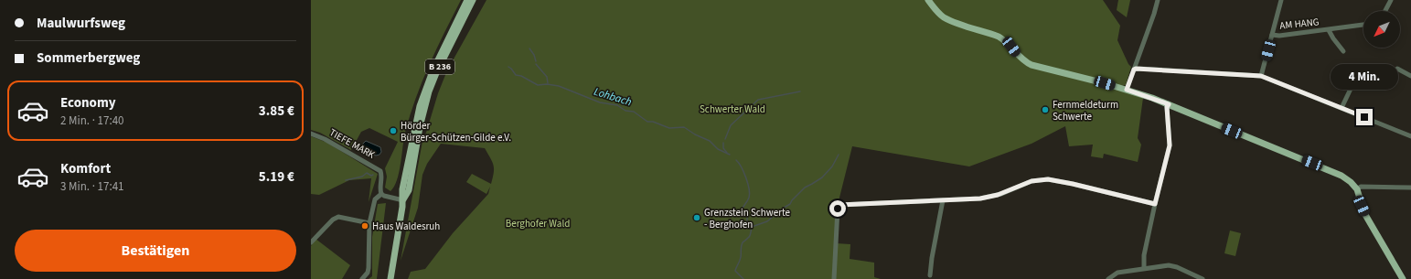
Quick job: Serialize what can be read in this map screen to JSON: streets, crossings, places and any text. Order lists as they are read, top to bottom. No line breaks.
{"streets":{"main road":["B 236"],"street":["AM HANG","TIEFE MARK"]},"water":["Lohbach"],"parks":["Schwerter Wald","Berghofer Wald"],"places":["Fernmeldeturm Schwerte","Hörder Bürger-Schützen-Gilde e.V.","Grenzstein Schwerte - Berghofen","Haus Waldesruh"],"north":"bottom left","page":{"banner":["Maulwurfsweg","Sommerbergweg"],"bubble":"4 Min.","list":[{"name":"Economy","note":"2 Min. · 17:40","value":"3.85 €"},{"name":"Komfort","note":"3 Min. · 17:41","value":"5.19 €"}],"buttons":"Bestätigen"}}
